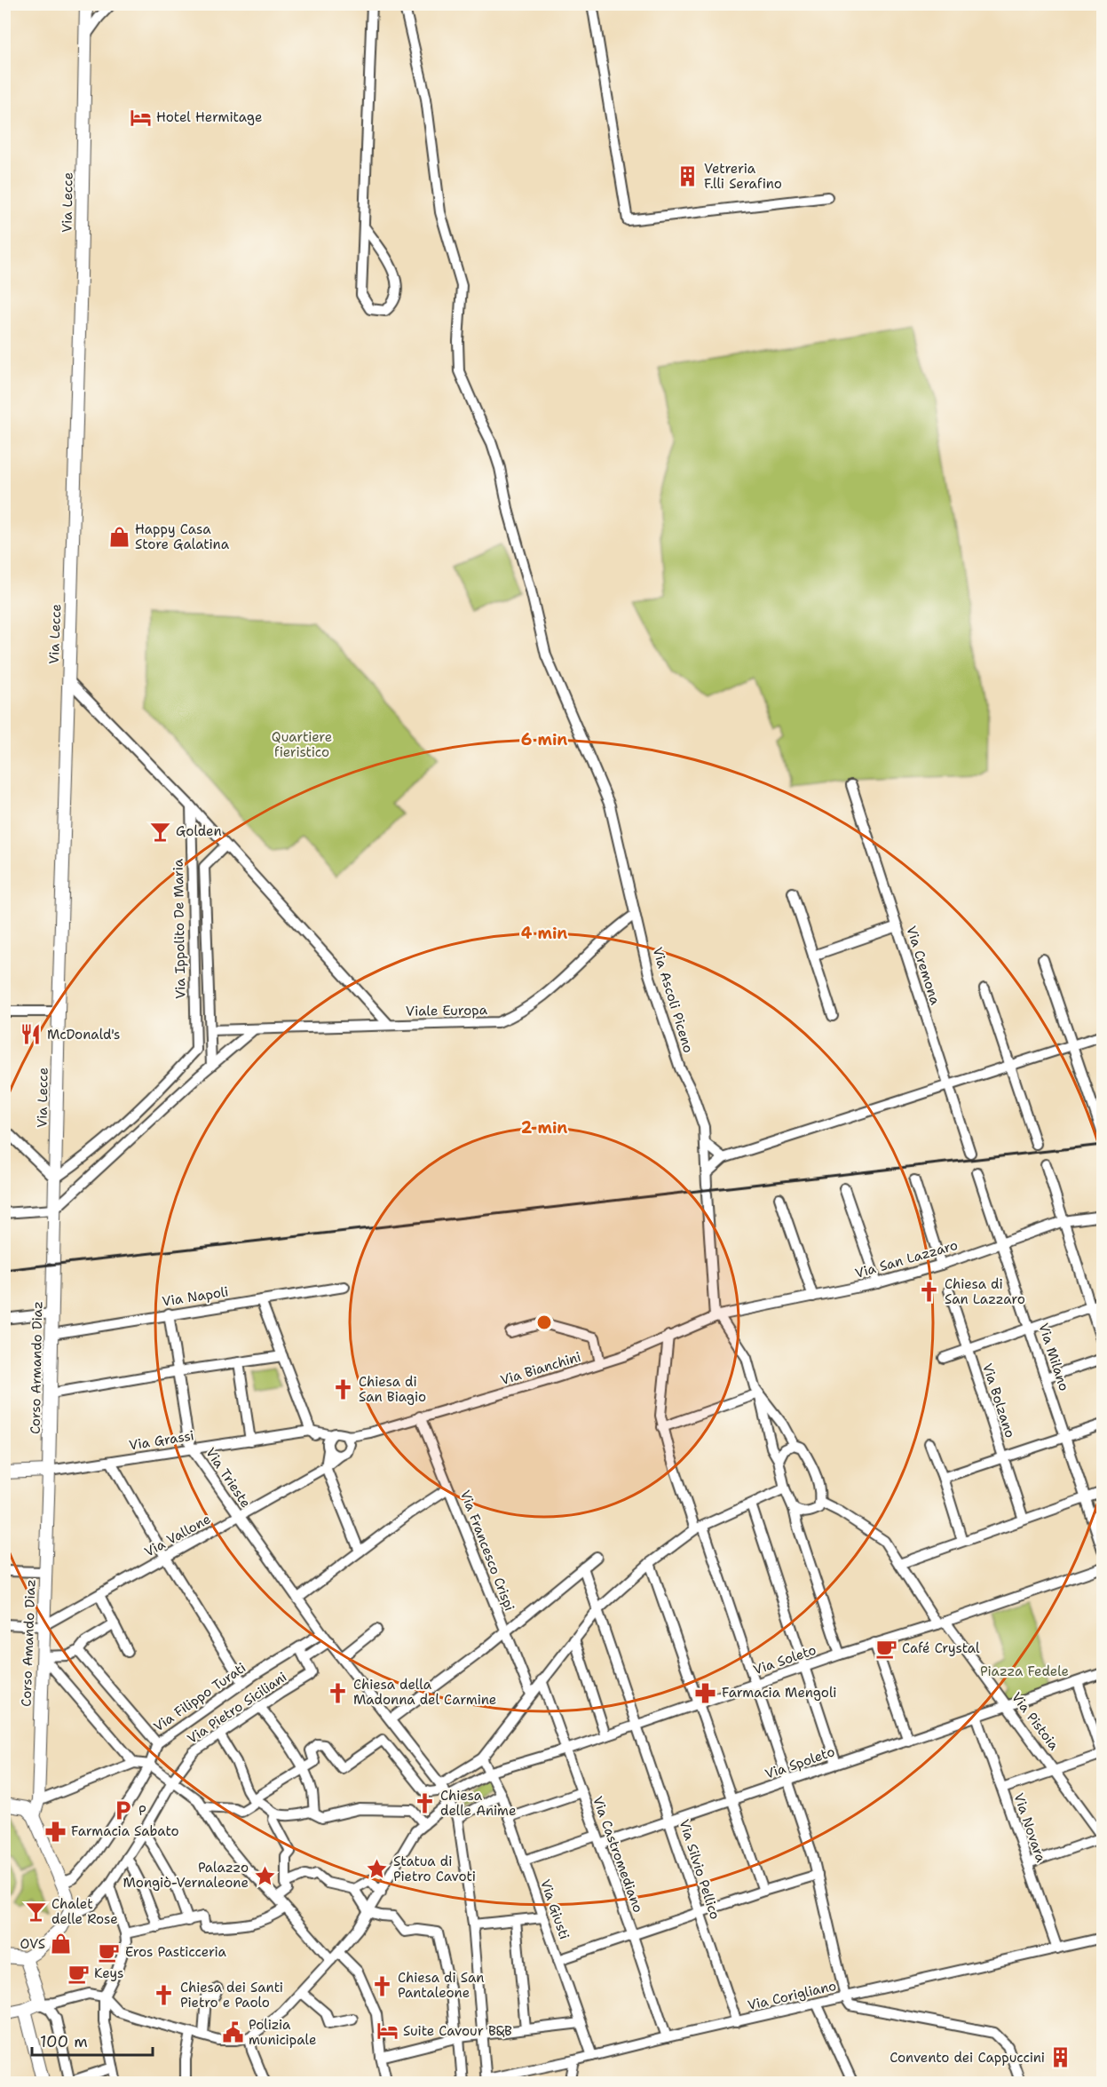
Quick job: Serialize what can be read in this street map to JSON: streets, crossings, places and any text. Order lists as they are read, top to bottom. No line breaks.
{"streets":{"main road":["Via Lecce","Corso Armando Diaz","Corso Amando Diaz"],"street":["Via Ippolito De Maria","Via Cremona","Via Ascoli Piceno","Viale Europa","Via San Lazzaro","Via Napoli","Via Milano","Via Bianchini","Via Bolzano","Via Grassi","Via Trieste","Via Vallone","Via Francesco Crispi","Via Soleto","Via Filippo Turati","Via Pietro Siciliani","Via Pistoia","Via Spoleto","Via Novara","Via Castromediano","Via Silvio Pellico","Via Giusti","Via Corigliano"]},"crossings":[["Via Lecce","Corso Armando Diaz"],["Via Ippolito De Maria","Viale Europa"],["Via Ascoli Piceno","Viale Europa"],["Via Ascoli Piceno","Via San Lazzaro"],["Via Ascoli Piceno","Via Bianchini"],["Via San Lazzaro","Via Milano"],["Via San Lazzaro","Via Bianchini"],["Via Napoli","Corso Armando Diaz"],["Via Napoli","Via Trieste"],["Corso Armando Diaz","Via Grassi"],["Corso Armando Diaz","Corso Amando Diaz"],["Via Bianchini","Via Francesco Crispi"],["Via Grassi","Via Trieste"],["Via Grassi","Corso Amando Diaz"],["Via Trieste","Via Vallone"],["Via Trieste","Via Soleto"],["Via Trieste","Via Filippo Turati"],["Via Trieste","Via Corigliano"],["Via Vallone","Corso Amando Diaz"],["Via Soleto","Via Pistoia"],["Via Soleto","Via Castromediano"],["Via Soleto","Via Silvio Pellico"],["Via Soleto","Via Giusti"],["Via Filippo Turati","Via Pietro Siciliani"],["Via Pistoia","Via Spoleto"],["Via Spoleto","Via Novara"],["Via Spoleto","Via Castromediano"],["Via Spoleto","Via Silvio Pellico"],["Via Spoleto","Via Giusti"],["Via Novara","Via Corigliano"],["Via Castromediano","Via Corigliano"],["Via Silvio Pellico","Via Corigliano"],["Via Giusti","Via Corigliano"]],"parks":["Quartiere fieristico","Piazza Fedele"],"places":{"hotel":["Hotel Hermitage","Suite Cavour B&B"],"building":["Vetreria F.lli Serafino","Convento dei Cappuccini"],"shop":["Happy Casa Store Galatina","OVS"],"bar":["Golden","Chalet delle Rose"],"restaurant":["McDonald's"],"church":["Chiesa di San Lazzaro","Chiesa di San Biagio","Chiesa della Madonna del Carmine","Chiesa delle Anime","Chiesa di San Pantaleone","Chiesa dei Santi Pietro e Paolo"],"cafe":["Café Crystal","Eros Pasticceria","Keys"],"pharmacy":["Farmacia Mengoli","Farmacia Sabato"],"parking":["P"],"place":["Statua di Pietro Cavoti","Palazzo Mongiò-Vernaleone"],"public building":["Polizia municipale"]},"scale_bar":"100 m","rings":["6 min","4 min","2 min"]}
